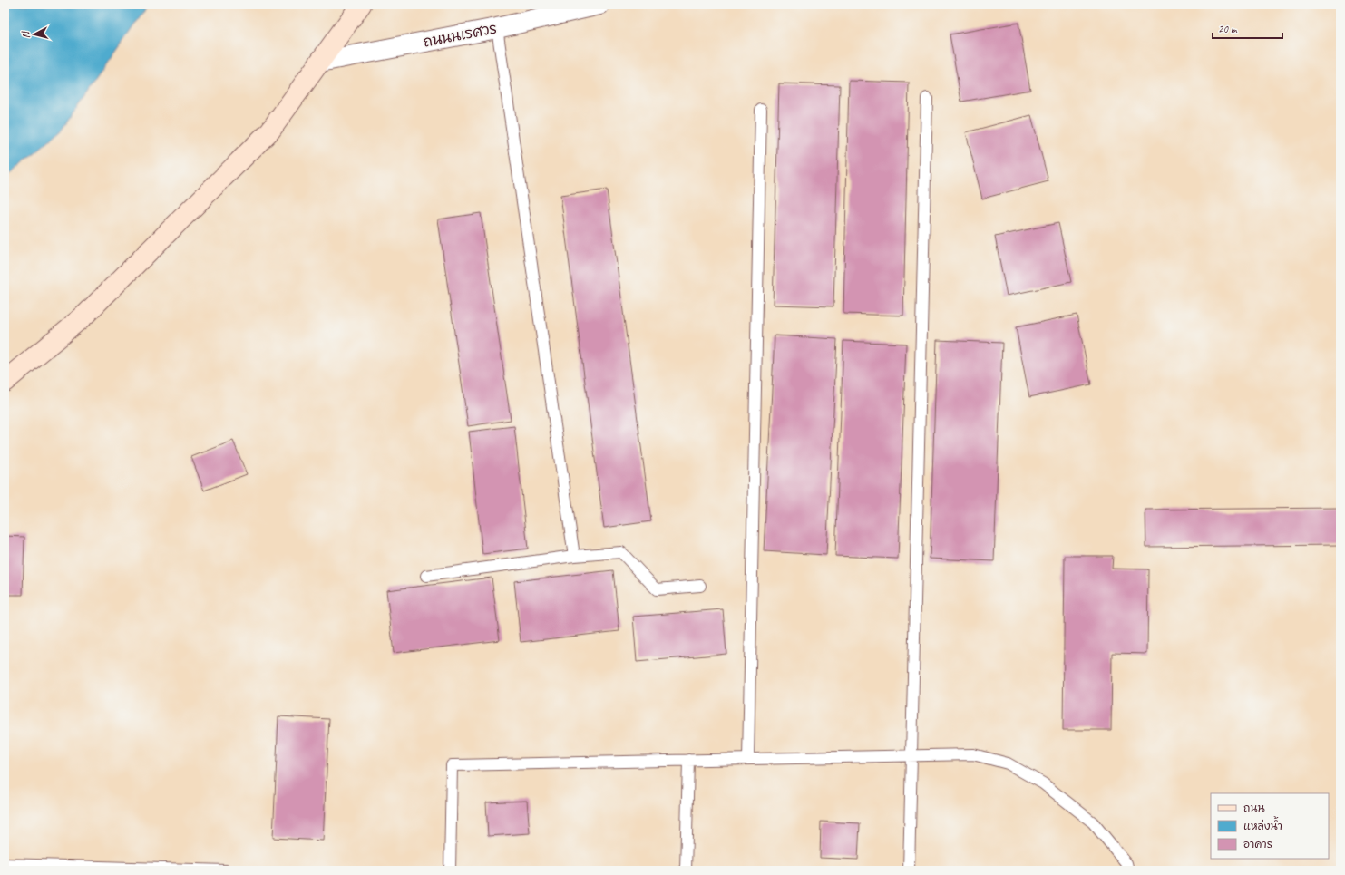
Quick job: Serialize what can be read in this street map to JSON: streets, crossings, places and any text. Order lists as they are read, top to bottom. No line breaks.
{"streets":{"street":["ถนนนเรศวร"]},"legend":["ถนน","แหล่งน้ำ","อาคาร"],"scale_bar":"20 m","north":"left"}
